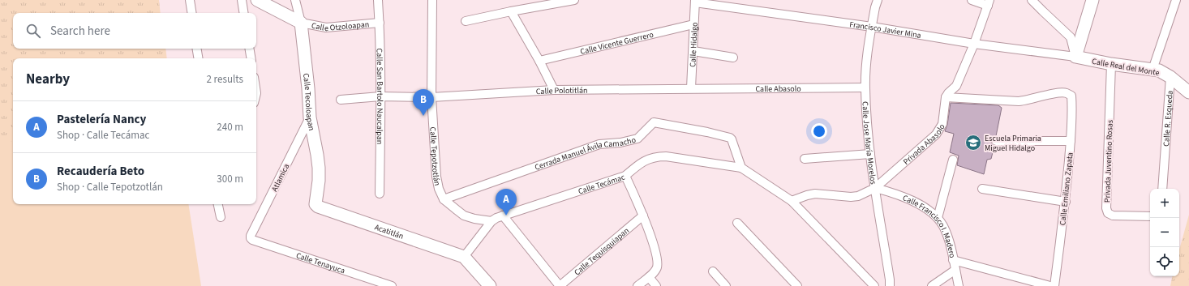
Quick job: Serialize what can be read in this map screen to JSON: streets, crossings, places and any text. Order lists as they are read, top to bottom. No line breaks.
{"streets":{"street":["Calle Otzoloapan","Francisco Javier Mina","Calle Vicente Guerrero","Calle Hidalgo","Calle Real del Monte","Calle Abasolo","Calle Polotitlán","Calle San Bartolo Naucalpan","Calle Tecoloapan","Calle R. Esqueda","Calle Jose María Morelos","Privada Abasolo","Cerrada Manuel Ávila Camacho","Calle Tepotzotlán","Privada Juventino Rosas","Atlamica","Calle Tecámac","Calle Emiliano Zapata","Calle Francisco I. Madero","Acatitlán","Calle Tequisquiapan","Calle Tenayuca"]},"crossings":[["Calle Otzoloapan","Calle San Bartolo Naucalpan"],["Calle Otzoloapan","Calle Tecoloapan"],["Francisco Javier Mina","Calle Hidalgo"],["Francisco Javier Mina","Calle Real del Monte"],["Francisco Javier Mina","Calle Jose María Morelos"],["Calle Vicente Guerrero","Calle Hidalgo"],["Calle Hidalgo","Calle Abasolo"],["Calle Hidalgo","Calle Polotitlán"],["Calle Real del Monte","Calle R. Esqueda"],["Calle Real del Monte","Privada Juventino Rosas"],["Calle Abasolo","Calle Polotitlán"],["Calle Abasolo","Calle Jose María Morelos"],["Calle Polotitlán","Calle San Bartolo Naucalpan"],["Calle Polotitlán","Calle Tepotzotlán"],["Calle Tecoloapan","Atlamica"],["Calle Tecoloapan","Acatitlán"],["Calle Jose María Morelos","Privada Abasolo"],["Calle Jose María Morelos","Calle Francisco I. Madero"],["Privada Abasolo","Calle Emiliano Zapata"],["Privada Abasolo","Calle Francisco I. Madero"],["Cerrada Manuel Ávila Camacho","Calle Tepotzotlán"],["Atlamica","Calle Tenayuca"],["Calle Tecámac","Calle Tequisquiapan"]],"places":{"school or university":["Escuela Primaria Miguel Hidalgo"]},"page":{"search":"Search here","heading":["Nearby","2 results"],"pins":["B","A"],"list":[{"mark":"A","name":"Pastelería Nancy","note":"Shop · Calle Tecámac","value":"240 m"},{"mark":"B","name":"Recaudería Beto","note":"Shop · Calle Tepotzotlán","value":"300 m"}],"map_buttons":["+","−"]}}
